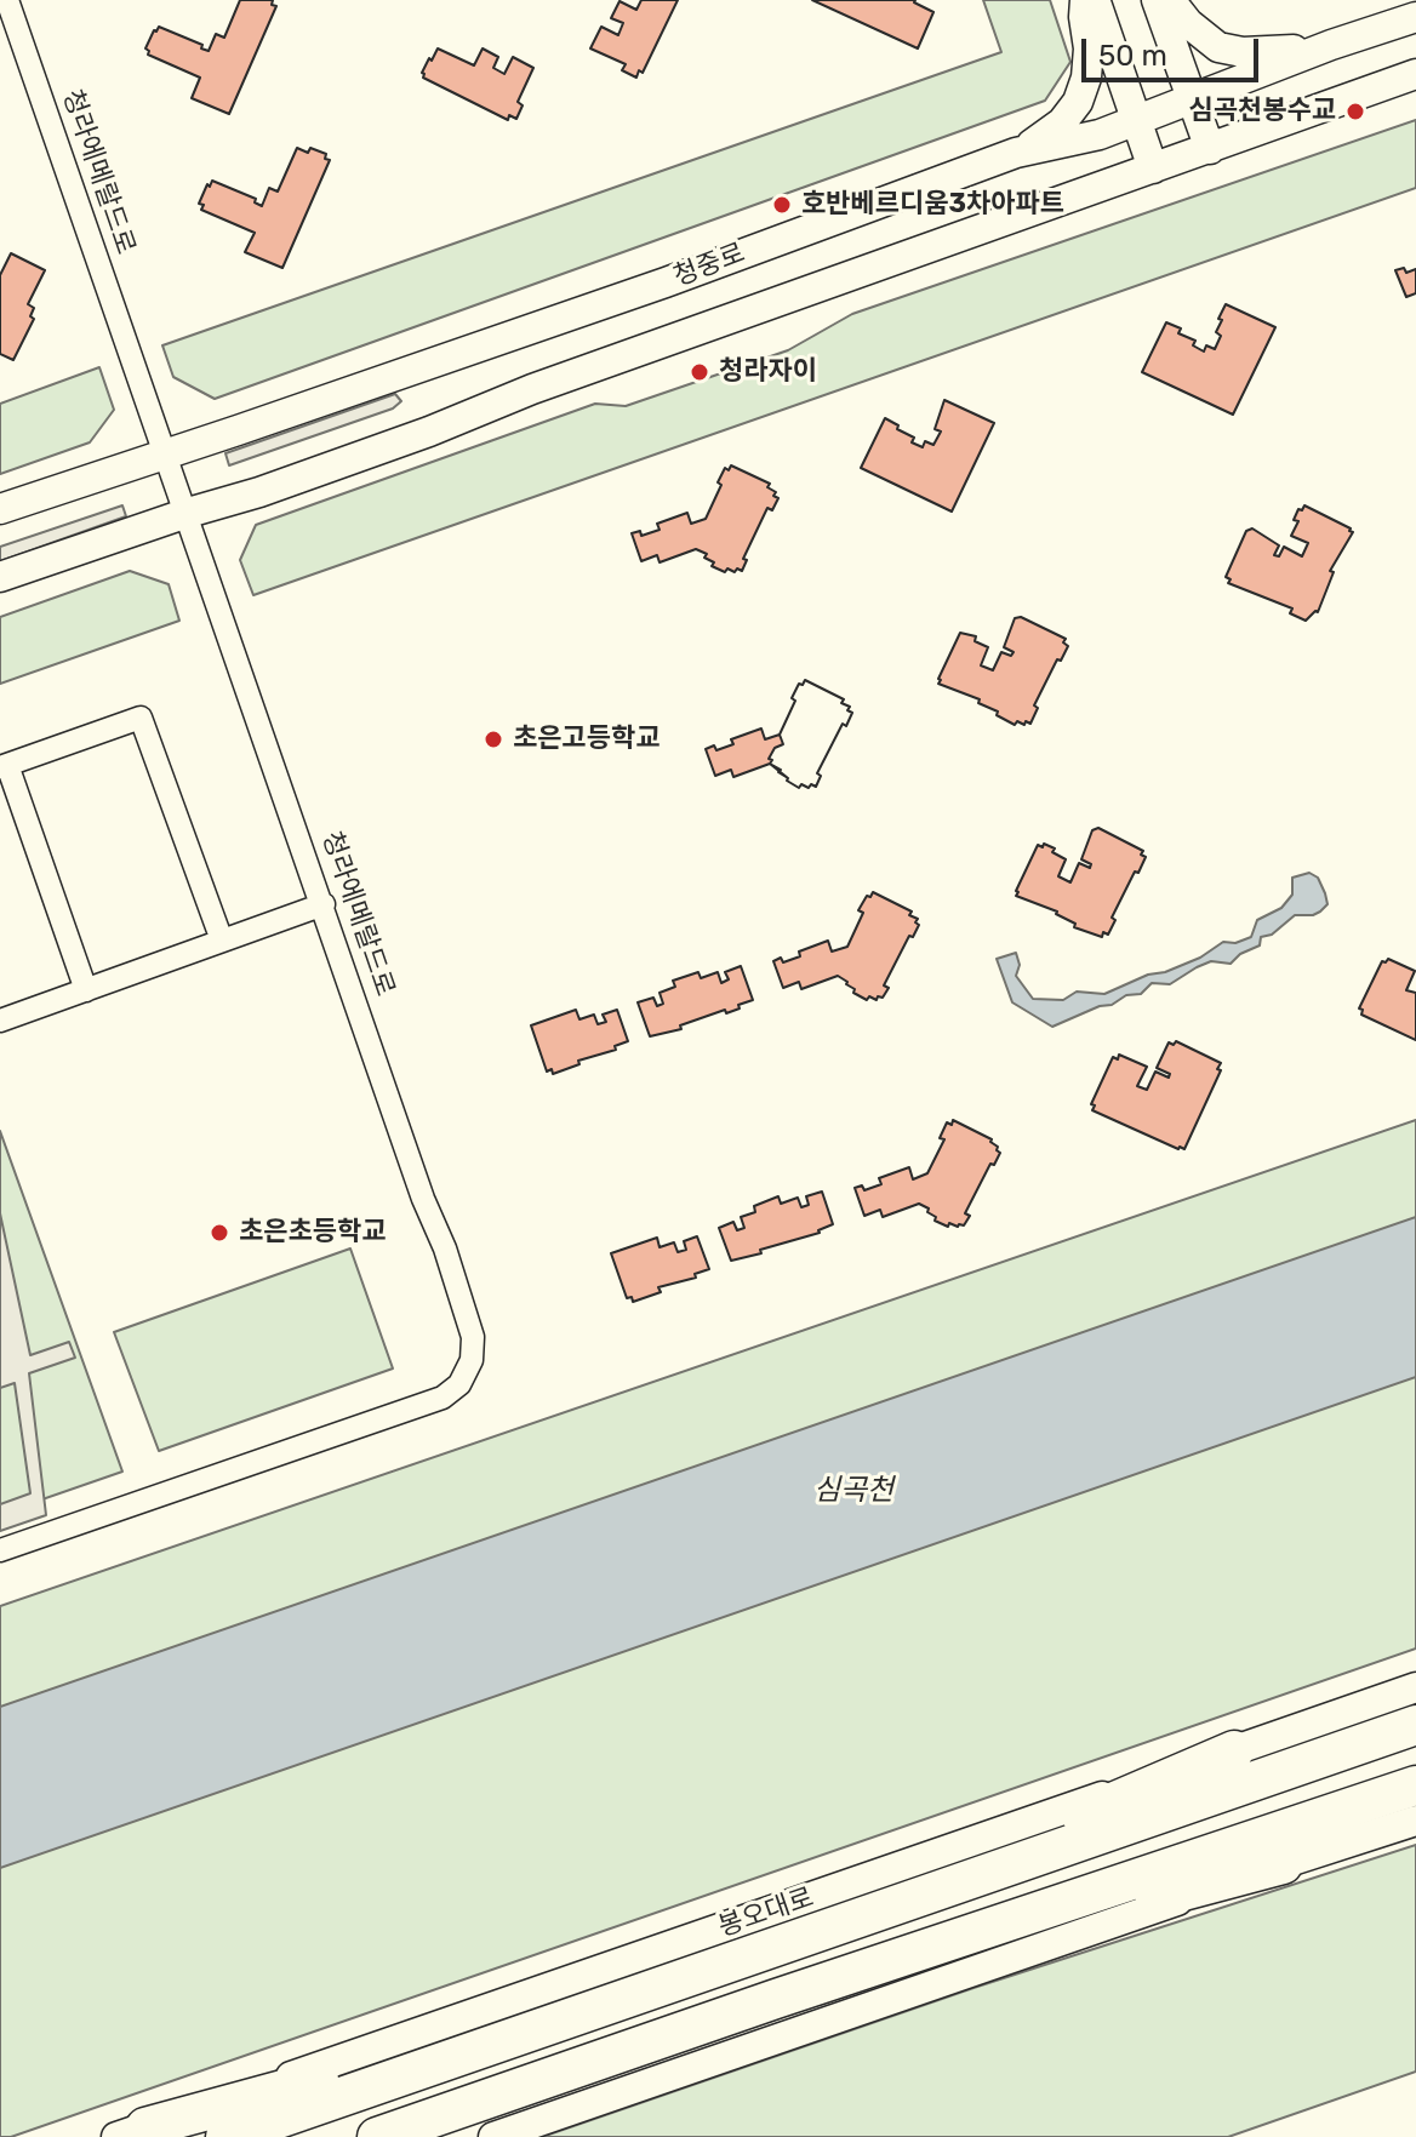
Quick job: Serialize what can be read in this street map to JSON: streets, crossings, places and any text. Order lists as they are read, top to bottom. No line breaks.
{"streets":{"highway":["봉오대로"],"main road":["청중로"],"street":["청라에메랄드로"]},"crossings":[["청라에메랄드로","청중로"]],"water":["심곡천"],"places":["심곡천봉수교","호반베르디움3차아파트","청라자이","초은고등학교","초은초등학교"],"scale_bar":"50 m"}
